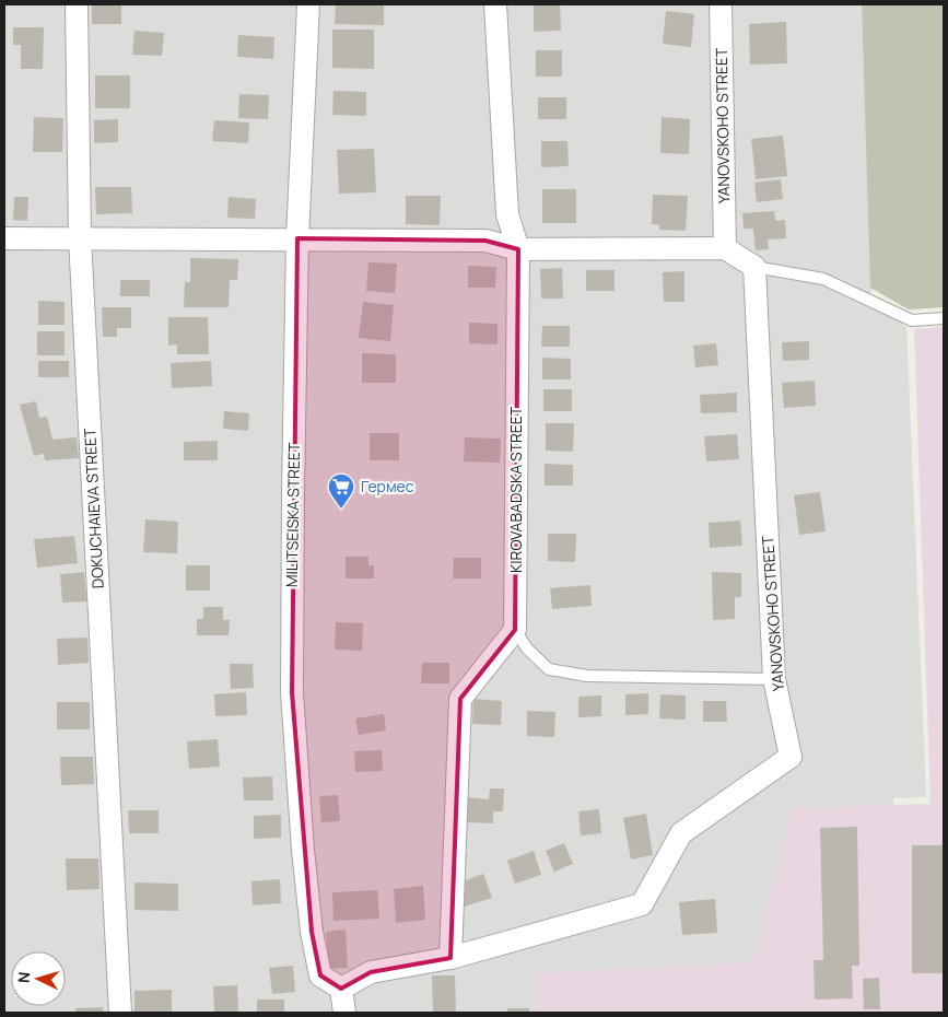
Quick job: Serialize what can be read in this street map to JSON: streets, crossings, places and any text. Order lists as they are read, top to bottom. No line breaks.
{"streets":{"street":["YANOVSKOHO STREET","KIROVABADSKA STREET","DOKUCHAIEVA STREET","MILITSEISKA STREET"]},"crossings":[["YANOVSKOHO STREET","MILITSEISKA STREET"]],"places":{"supermarket":["Гермес"]},"north":"left"}
